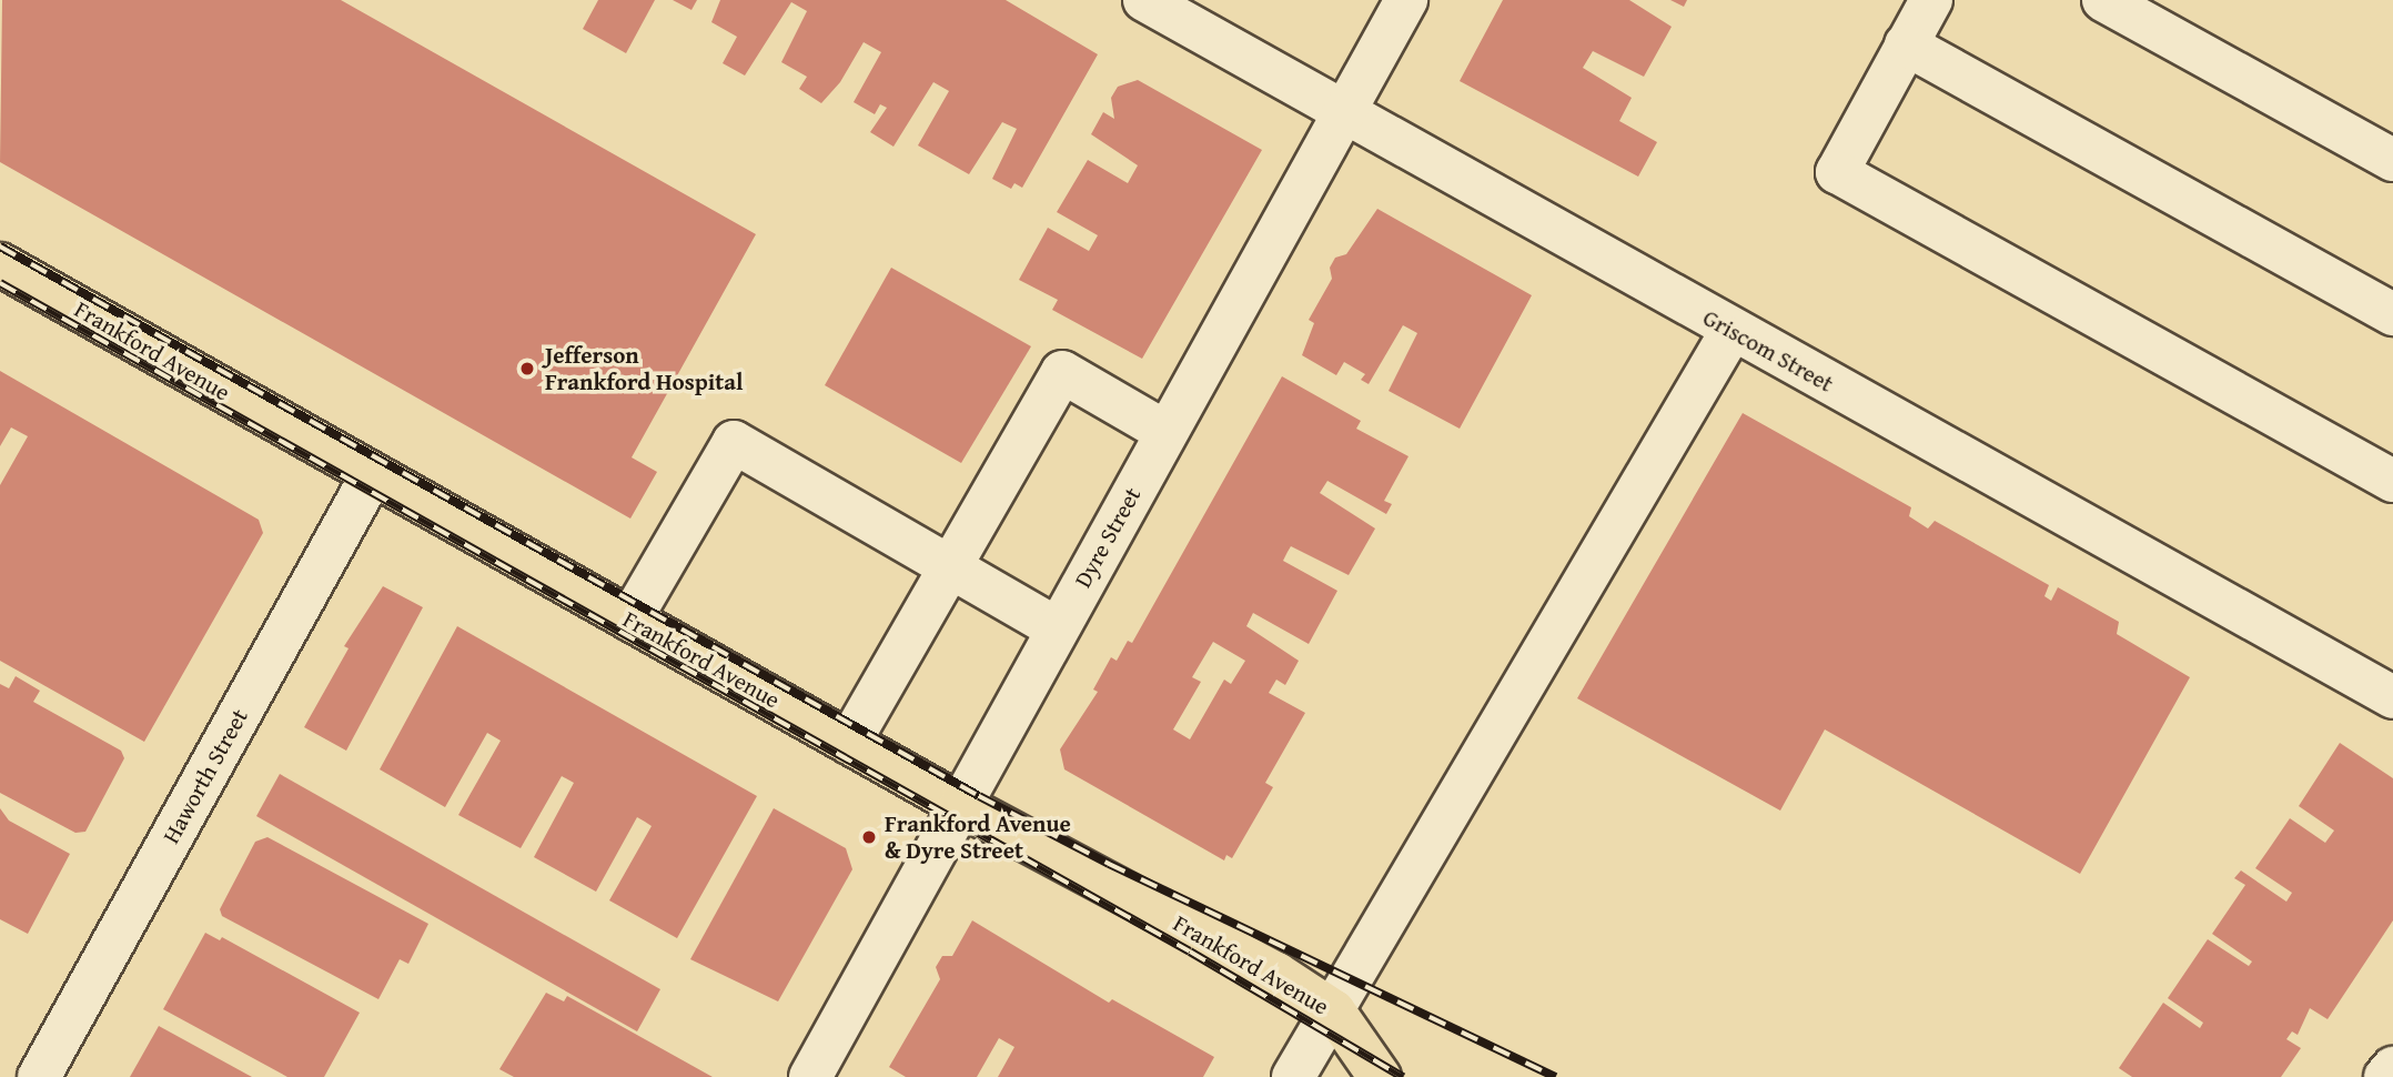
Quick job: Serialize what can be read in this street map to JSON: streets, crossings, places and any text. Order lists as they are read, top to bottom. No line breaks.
{"streets":{"main road":["Frankford Avenue"],"street":["Griscom Street","Dyre Street","Haworth Street"]},"crossings":[["Frankford Avenue","Dyre Street"],["Frankford Avenue","Haworth Street"],["Griscom Street","Dyre Street"]],"places":["Jefferson Frankford Hospital","Frankford Avenue & Dyre Street"]}
